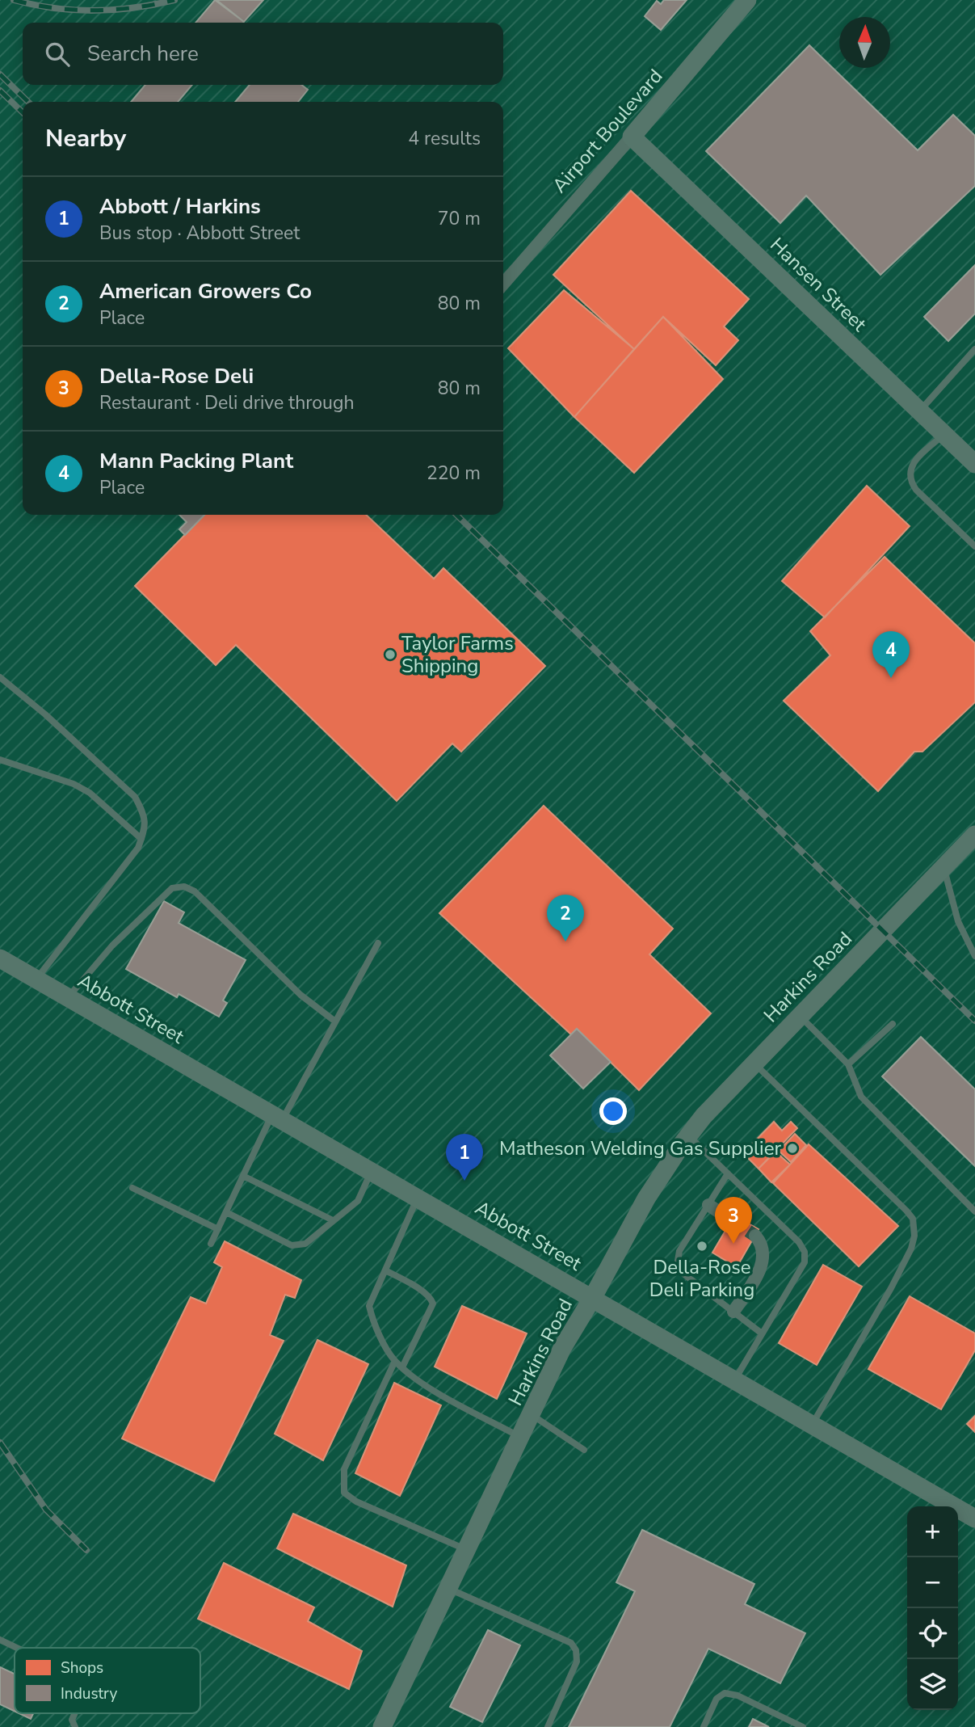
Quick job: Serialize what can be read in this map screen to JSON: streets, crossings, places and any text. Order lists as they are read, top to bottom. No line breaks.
{"streets":{"street":["Airport Boulevard","Hansen Street","Harkins Road","Abbott Street"]},"crossings":[["Airport Boulevard","Hansen Street"],["Harkins Road","Abbott Street"]],"places":["Taylor Farms Shipping","Matheson Welding Gas Supplier","Della-Rose Deli Parking"],"legend":["Shops","Industry"],"north":"top","page":{"search":"Search here","heading":["Nearby","4 results"],"list":[{"mark":"1","name":"Abbott / Harkins","note":"Bus stop · Abbott Street","value":"70 m"},{"mark":"2","name":"American Growers Co","note":"Place","value":"80 m"},{"mark":"3","name":"Della-Rose Deli","note":"Restaurant · Deli drive through","value":"80 m"},{"mark":"4","name":"Mann Packing Plant","note":"Place","value":"220 m"}],"pins":["4","2","1","3"],"map_buttons":["+","−"]}}
